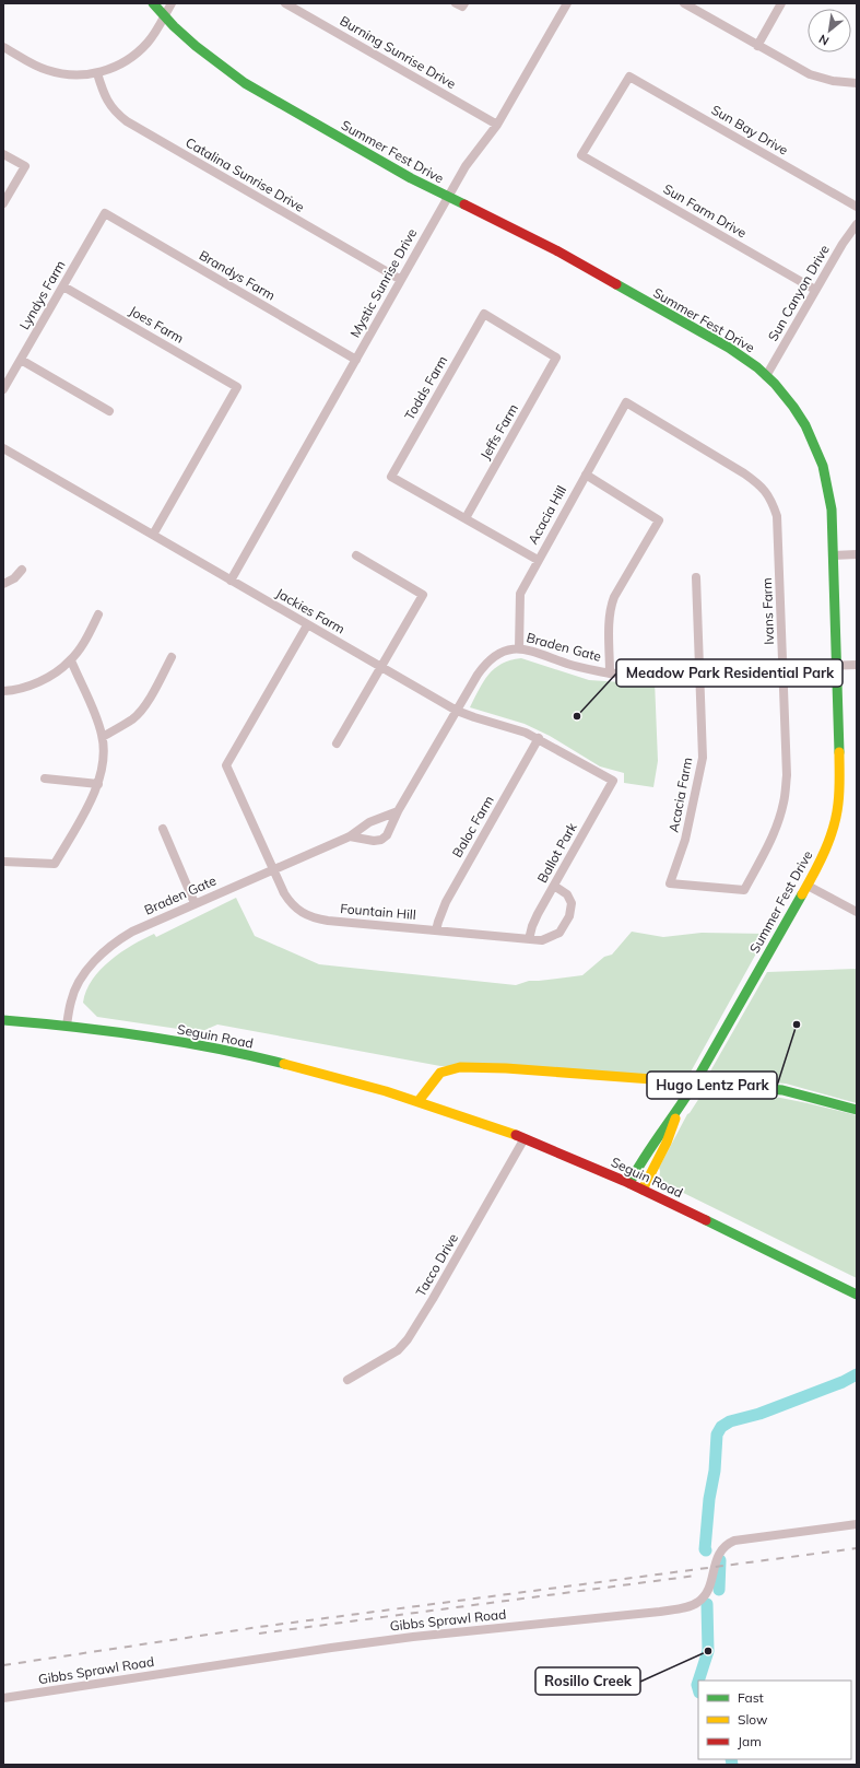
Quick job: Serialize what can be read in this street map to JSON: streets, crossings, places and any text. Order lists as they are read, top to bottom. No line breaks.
{"streets":{"street":["Burning Sunrise Drive","Sun Bay Drive","Summer Fest Drive","Catalina Sunrise Drive","Sun Farm Drive","Brandys Farm","Mystic Sunrise Drive","Sun Canyon Drive","Lyndys Farm","Joes Farm","Todds Farm","Jeffs Farm","Acacia Hill","Jackies Farm","Ivans Farm","Braden Gate","Acacia Farm","Baloc Farm","Ballot Park","Fountain Hill","Seguin Road","Tacco Drive","Gibbs Sprawl Road"]},"crossings":[["Burning Sunrise Drive","Mystic Sunrise Drive"],["Sun Bay Drive","Sun Farm Drive"],["Summer Fest Drive","Mystic Sunrise Drive"],["Summer Fest Drive","Sun Canyon Drive"],["Summer Fest Drive","Braden Gate"],["Summer Fest Drive","Seguin Road"],["Catalina Sunrise Drive","Mystic Sunrise Drive"],["Sun Farm Drive","Sun Canyon Drive"],["Brandys Farm","Mystic Sunrise Drive"],["Brandys Farm","Lyndys Farm"],["Mystic Sunrise Drive","Jackies Farm"],["Lyndys Farm","Joes Farm"],["Joes Farm","Jackies Farm"],["Todds Farm","Jeffs Farm"],["Acacia Hill","Ivans Farm"],["Acacia Hill","Braden Gate"],["Jackies Farm","Braden Gate"],["Jackies Farm","Baloc Farm"],["Jackies Farm","Ballot Park"],["Jackies Farm","Fountain Hill"],["Ivans Farm","Braden Gate"],["Ivans Farm","Acacia Farm"],["Braden Gate","Acacia Farm"],["Braden Gate","Fountain Hill"],["Braden Gate","Seguin Road"],["Baloc Farm","Fountain Hill"],["Ballot Park","Fountain Hill"],["Seguin Road","Tacco Drive"]],"places":["Meadow Park Residential Park","Hugo Lentz Park","Rosillo Creek"],"legend":["Fast","Slow","Jam"],"north":"bottom left"}
